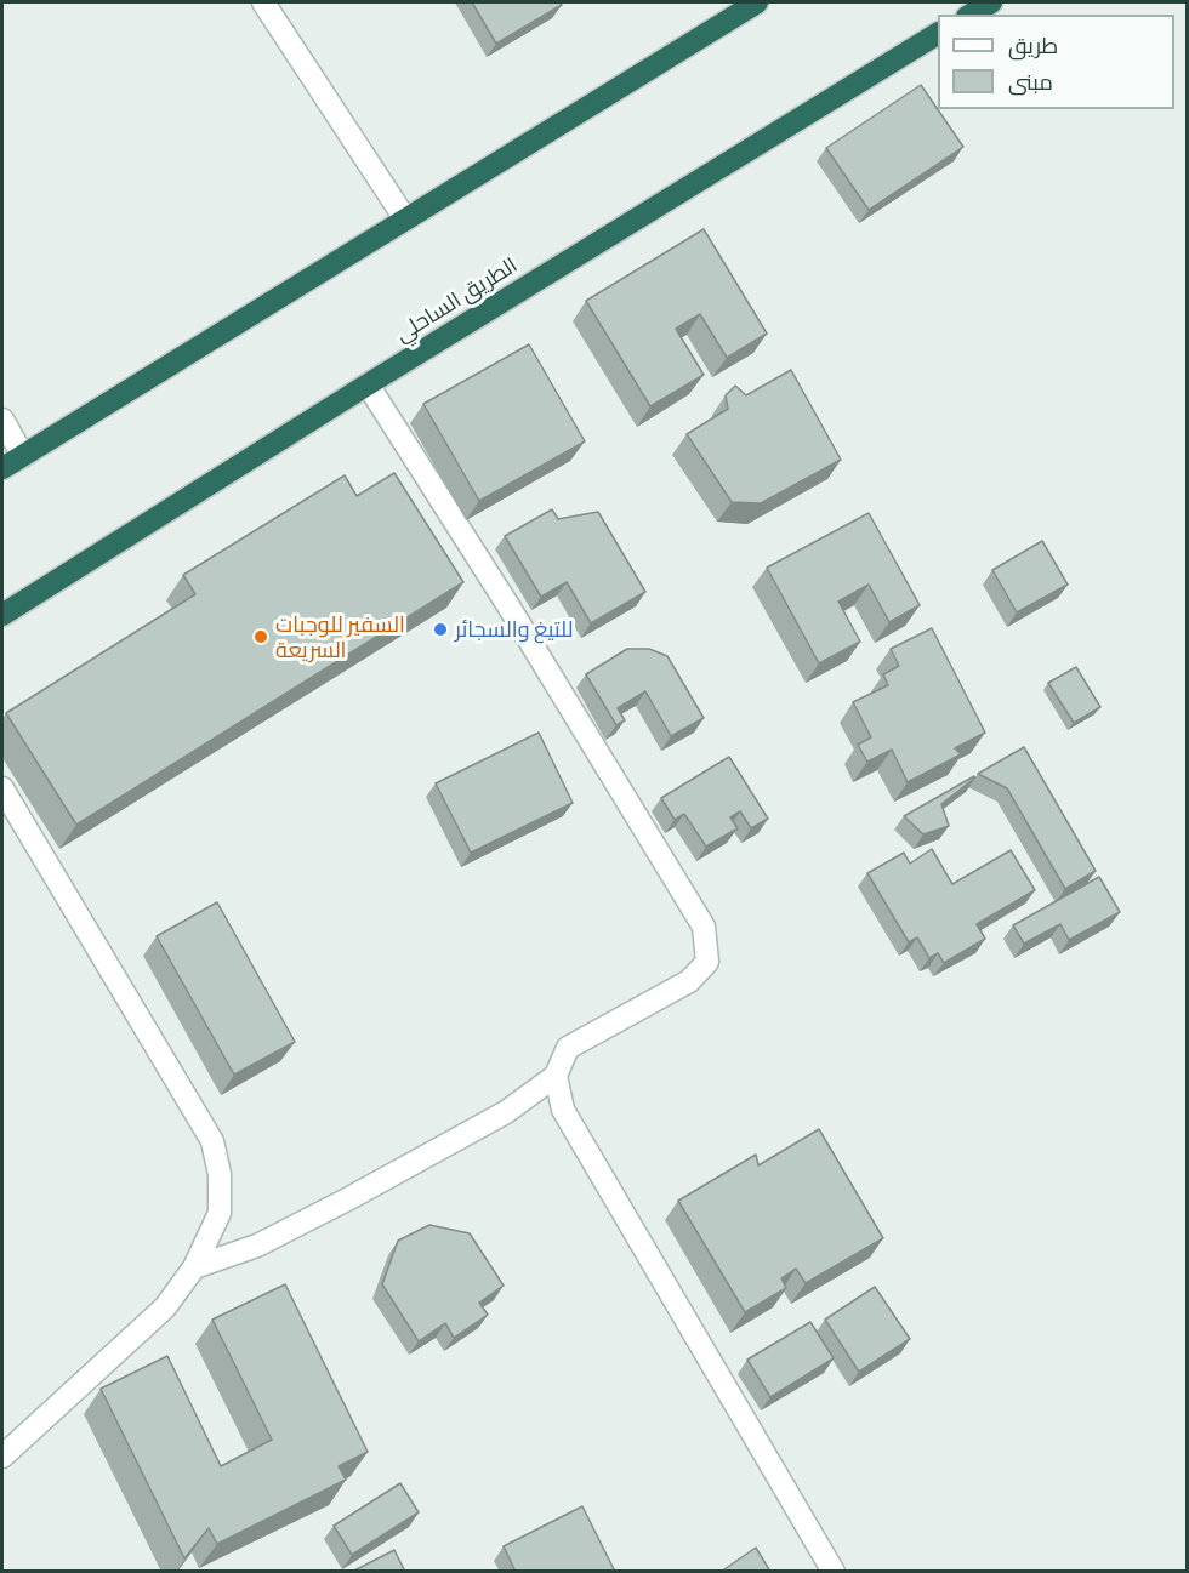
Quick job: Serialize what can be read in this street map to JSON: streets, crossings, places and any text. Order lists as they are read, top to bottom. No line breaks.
{"streets":{"highway":["الطريق الساحلي"]},"places":["للتيغ والسجائر","السفير للوجبات السريعة"],"legend":["طريق","مبنى"]}
